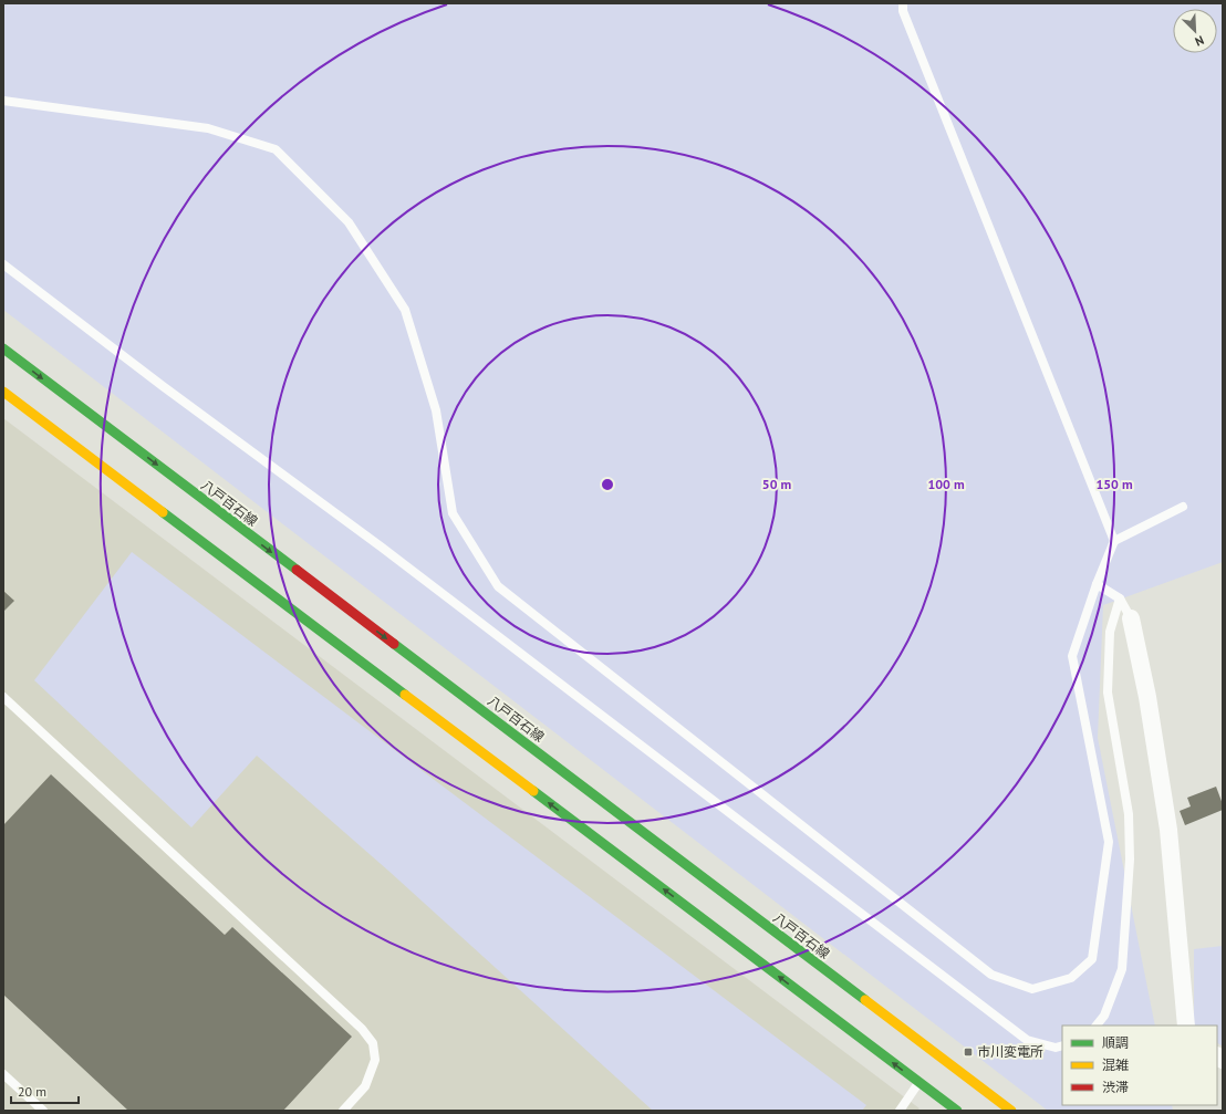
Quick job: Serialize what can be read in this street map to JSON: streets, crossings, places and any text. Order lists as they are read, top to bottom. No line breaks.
{"streets":{"main road":["八戸百石線"]},"places":{"transit":["市川変電所"]},"legend":["順調","混雑","渋滞"],"scale_bar":"20 m","north":"bottom right","rings":["50 m","100 m","150 m"]}
